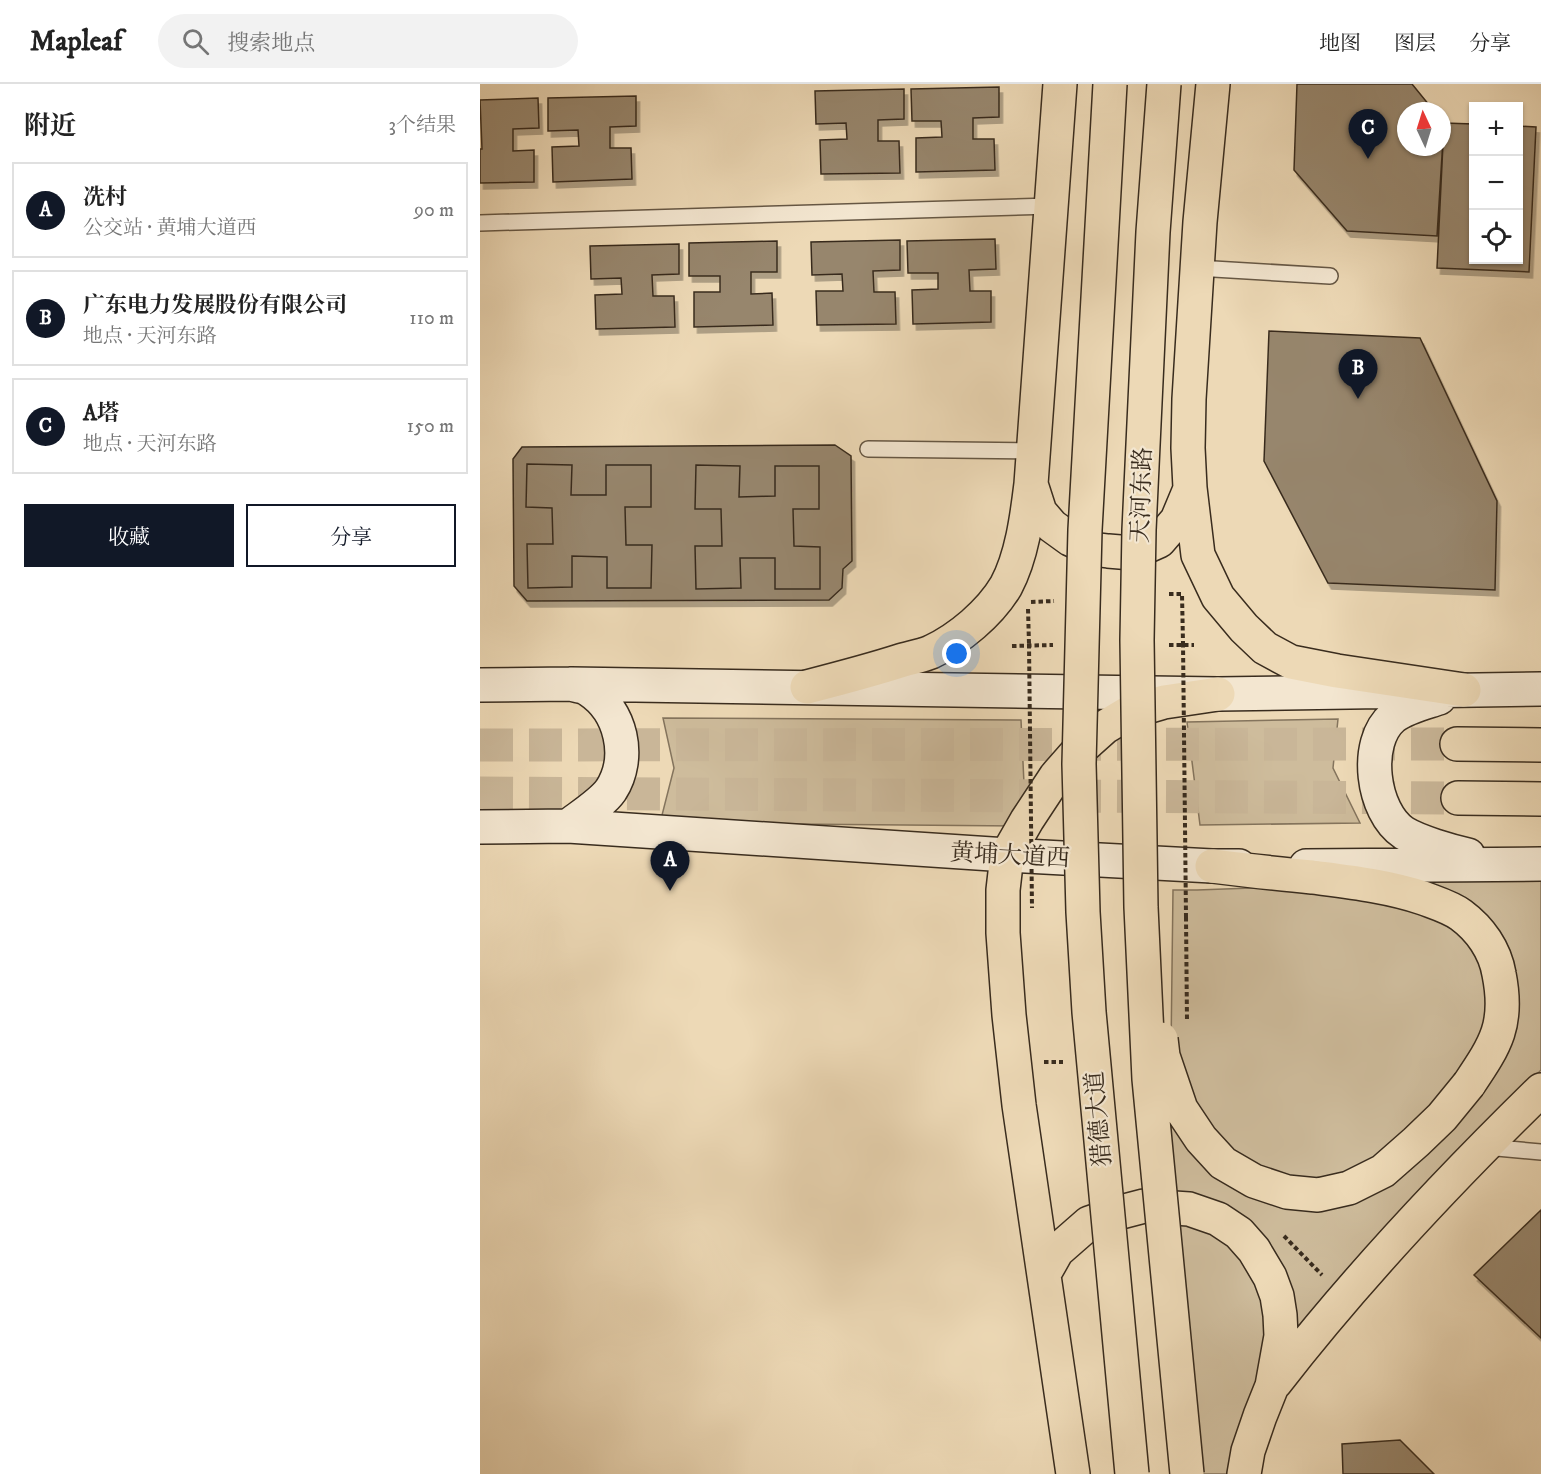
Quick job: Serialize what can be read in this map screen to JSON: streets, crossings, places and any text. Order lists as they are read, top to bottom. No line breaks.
{"streets":{"main road":["天河东路","黄埔大道西","猎德大道"]},"north":"top","page":{"header":"Mapleaf","search":"搜索地点","nav":["地图","图层","分享"],"heading":["附近","3个结果"],"map_buttons":["+","−"],"pins":["C","B","A"],"list":[{"mark":"A","name":"冼村","note":"公交站 · 黄埔大道西","value":"90 m"},{"mark":"B","name":"广东电力发展股份有限公司","note":"地点 · 天河东路","value":"110 m"},{"mark":"C","name":"A塔","note":"地点 · 天河东路","value":"150 m"}],"buttons":["收藏","分享"]}}
